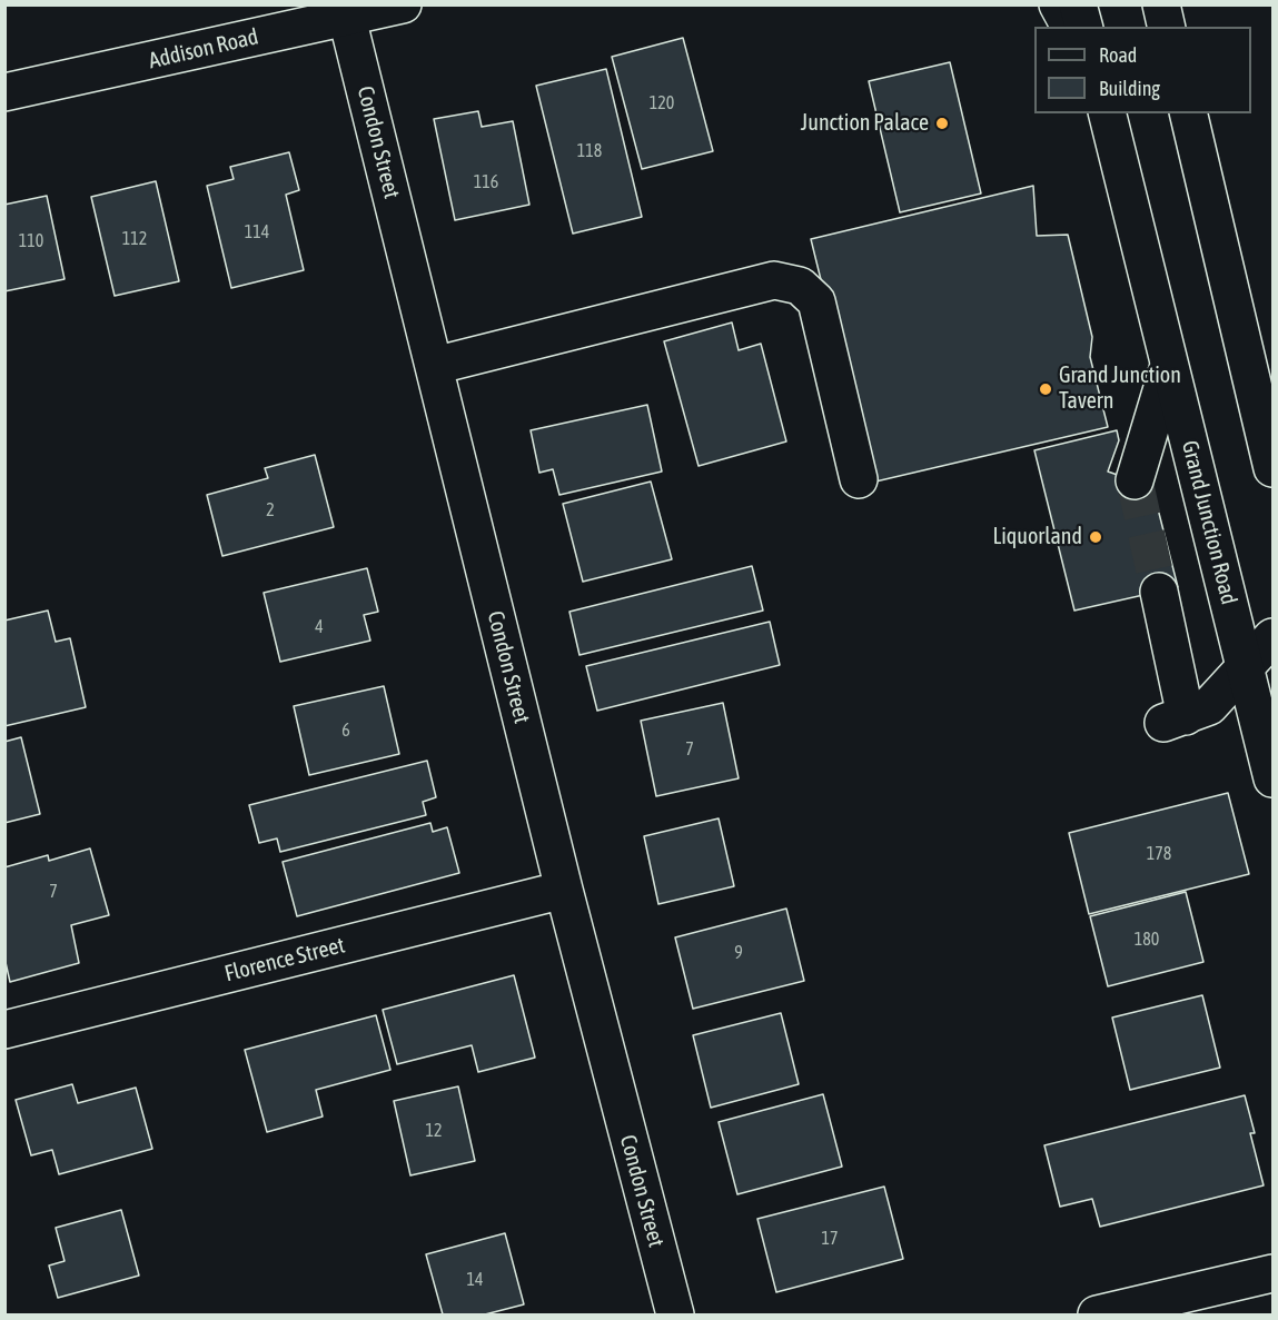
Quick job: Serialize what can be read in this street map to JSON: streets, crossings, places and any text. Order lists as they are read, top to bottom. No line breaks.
{"streets":{"main road":["Addison Road","Condon Street","Grand Junction Road","Florence Street"]},"crossings":[["Addison Road","Condon Street"],["Condon Street","Florence Street"]],"places":["Junction Palace","Grand Junction Tavern","Liquorland"],"house_numbers":["120","118","116","114","112","110","2","4","6","7","178","7","180","9","12","17","14"],"legend":["Road","Building"]}
